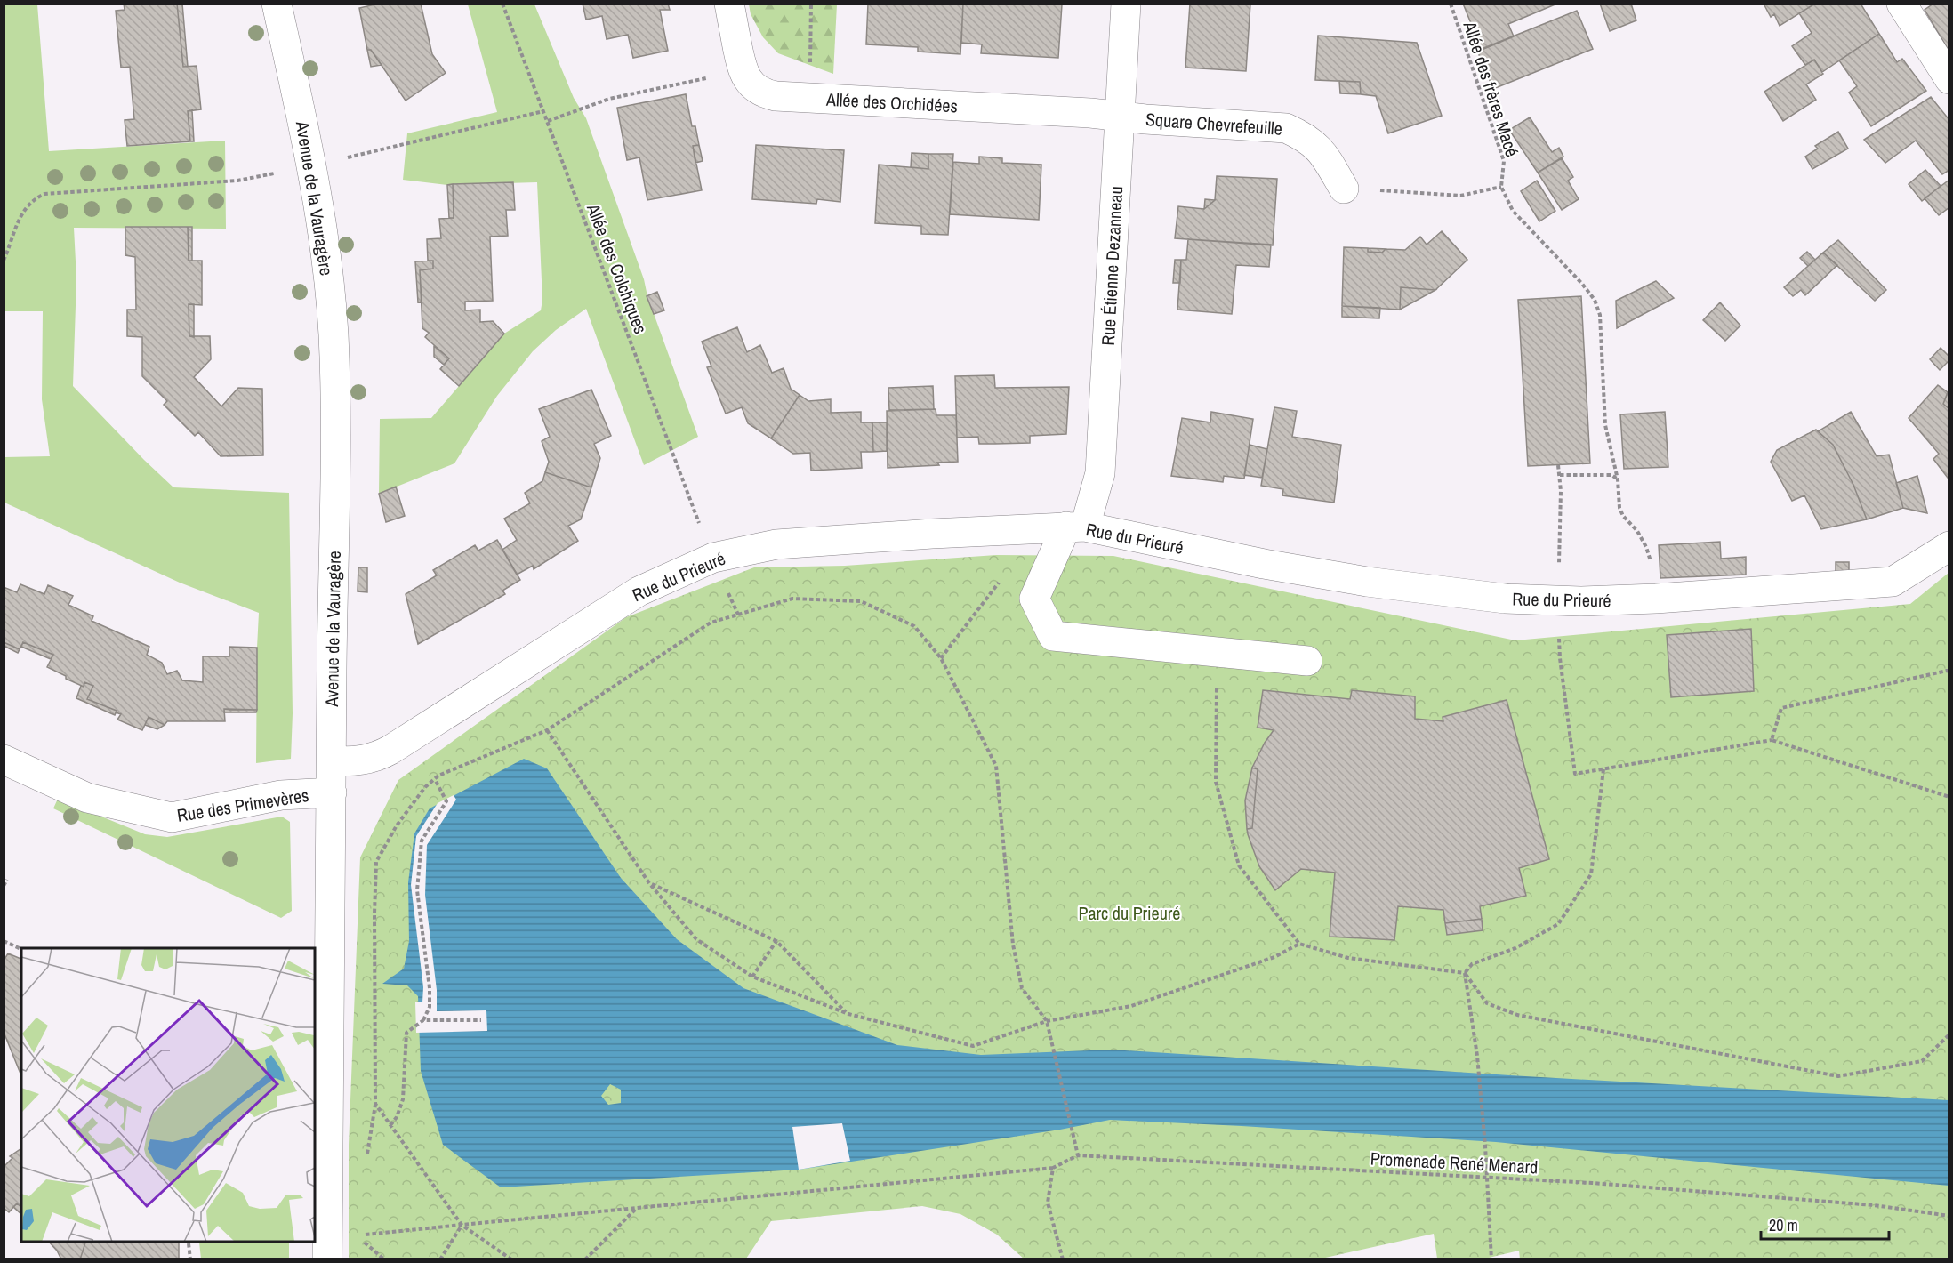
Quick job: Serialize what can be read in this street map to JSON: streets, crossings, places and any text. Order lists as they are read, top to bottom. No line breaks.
{"streets":{"street":["Allée des Orchidées","Square Chevrefeuille","Avenue de la Vauragère","Rue Étienne Dezanneau","Rue du Prieuré","Rue des Primevères"],"path":["Allée des frères Macé","Allée des Colchiques","Promenade René Menard"]},"crossings":[["Allée des Orchidées","Square Chevrefeuille"],["Allée des Orchidées","Rue Étienne Dezanneau"],["Square Chevrefeuille","Rue Étienne Dezanneau"],["Avenue de la Vauragère","Rue du Prieuré"],["Avenue de la Vauragère","Rue des Primevères"],["Rue Étienne Dezanneau","Rue du Prieuré"]],"parks":["Parc du Prieuré"],"scale_bar":"20 m"}
